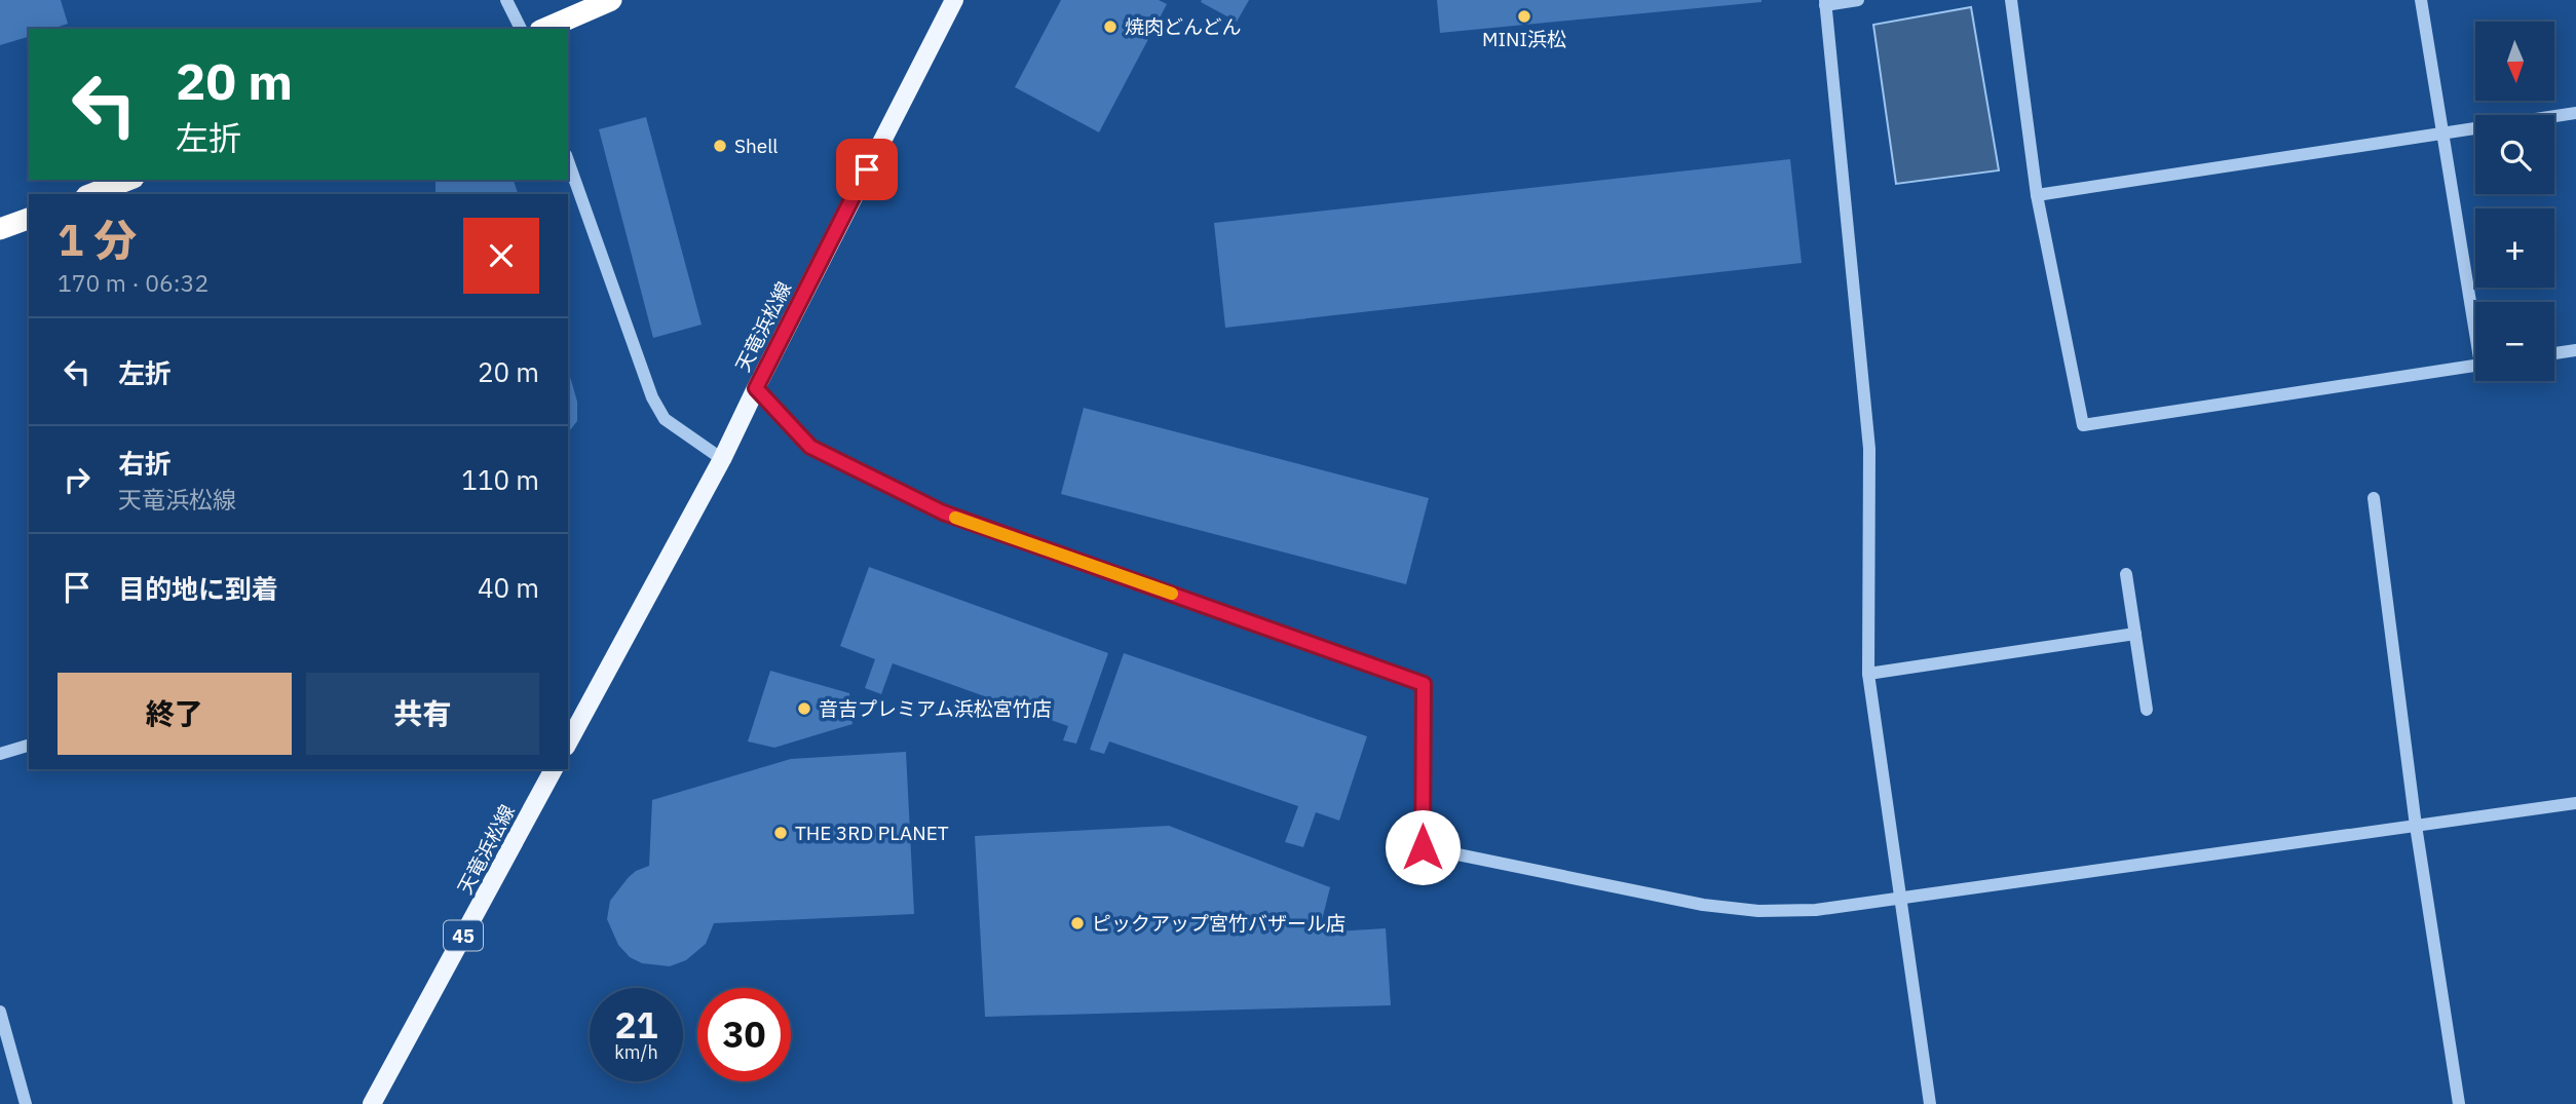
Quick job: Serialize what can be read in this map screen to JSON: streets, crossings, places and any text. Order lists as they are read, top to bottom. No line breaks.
{"streets":{"main road":["天竜浜松線","45"]},"places":["MINI浜松","焼肉どんどん","Shell","音吉プレミアム浜松宮竹店","THE 3RD PLANET","ピックアップ宮竹バザール店"],"north":"bottom","page":{"map_buttons":["+","−"],"turn":["20 m","左折"],"heading":["1 分","170 m · 06:32"],"list":[{"name":"左折","value":"20 m"},{"name":"右折","note":"天竜浜松線","value":"110 m"},{"name":"目的地に到着","value":"40 m"}],"buttons":["終了","共有"],"speed":"21 km/h","limit":"30"}}
